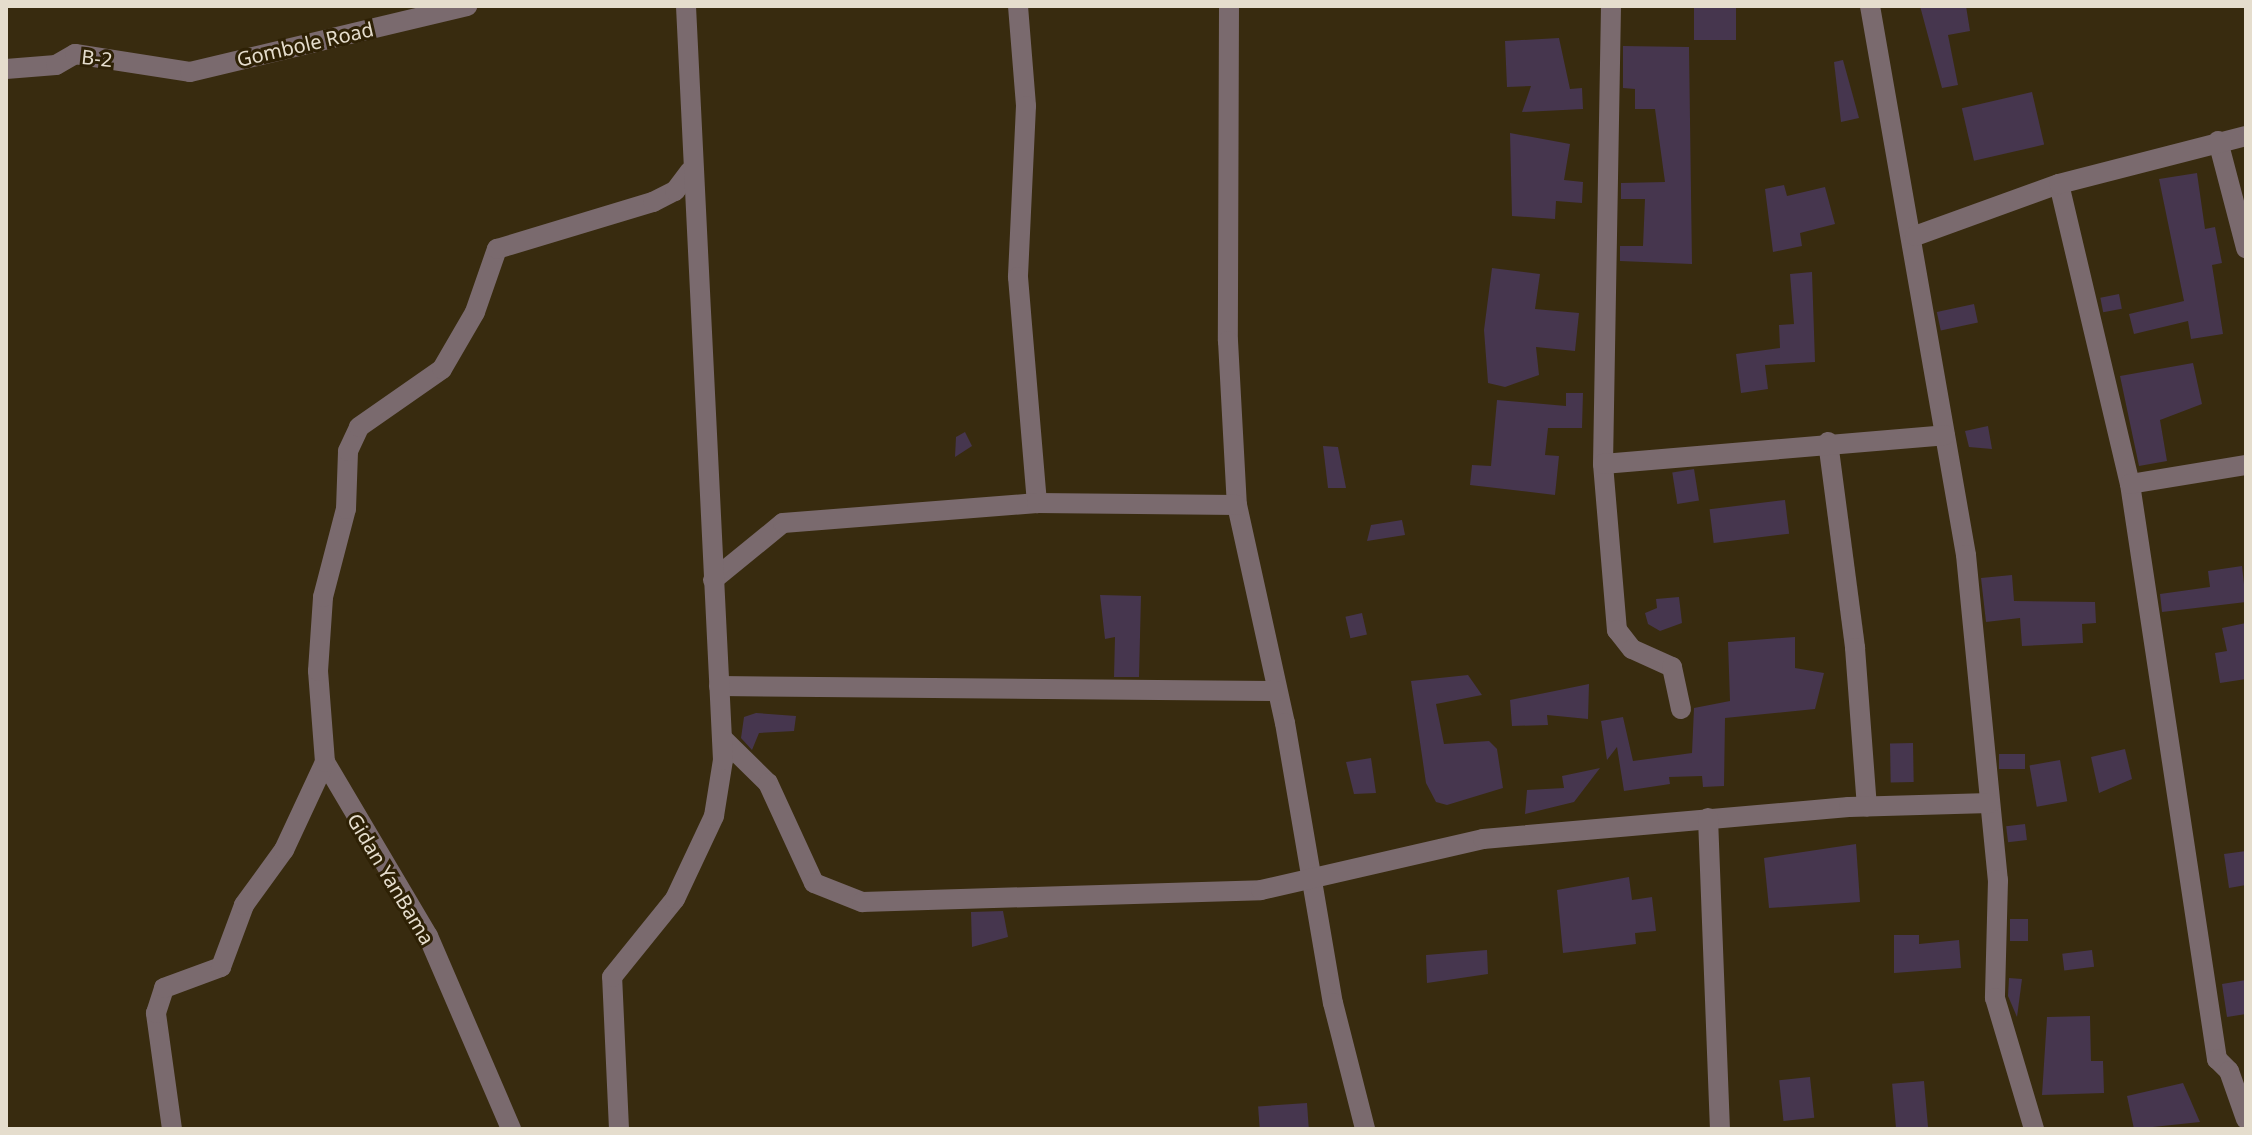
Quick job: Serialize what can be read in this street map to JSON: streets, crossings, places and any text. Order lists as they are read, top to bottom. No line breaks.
{"streets":{"street":["Gombole Road","B-2","Gidan YanBama"]},"crossings":[["Gombole Road","B-2"]]}
